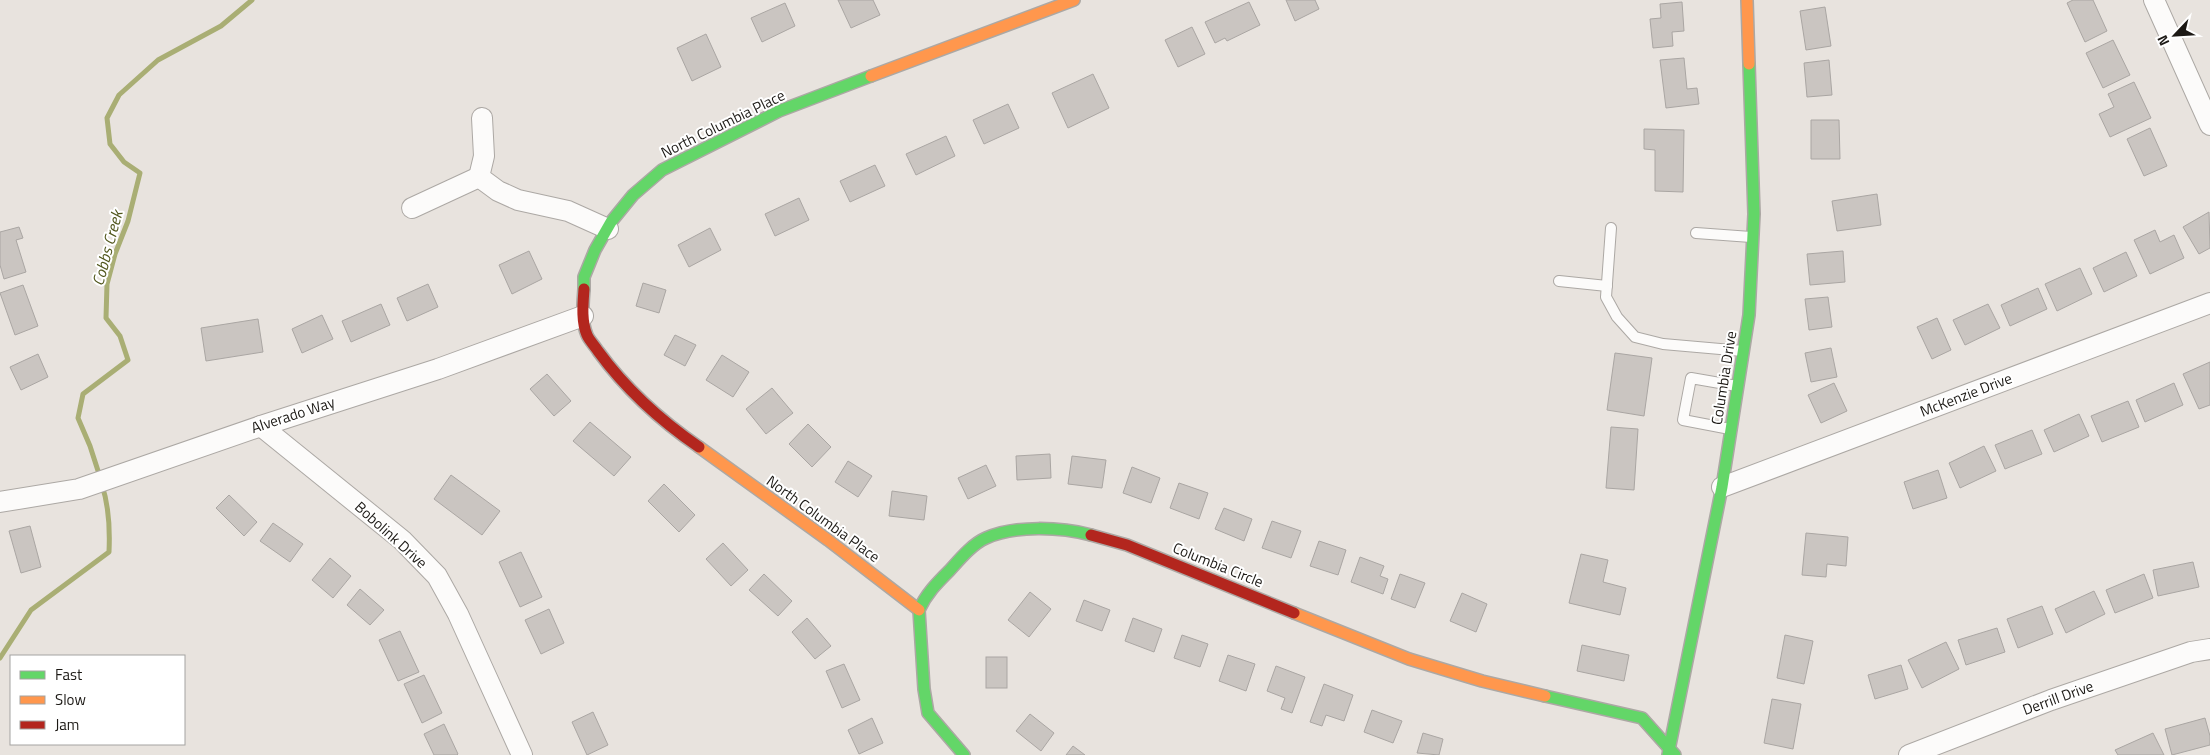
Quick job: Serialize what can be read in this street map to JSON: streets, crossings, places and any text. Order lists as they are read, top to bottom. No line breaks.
{"streets":{"street":["North Columbia Place","Columbia Drive","McKenzie Drive","Alverado Way","Bobolink Drive","Columbia Circle","Derrill Drive"]},"crossings":[["North Columbia Place","Alverado Way"],["North Columbia Place","Columbia Circle"],["Columbia Drive","McKenzie Drive"],["Columbia Drive","Columbia Circle"],["Alverado Way","Bobolink Drive"]],"water":["Cobbs Creek"],"legend":["Fast","Slow","Jam"],"north":"bottom left"}
